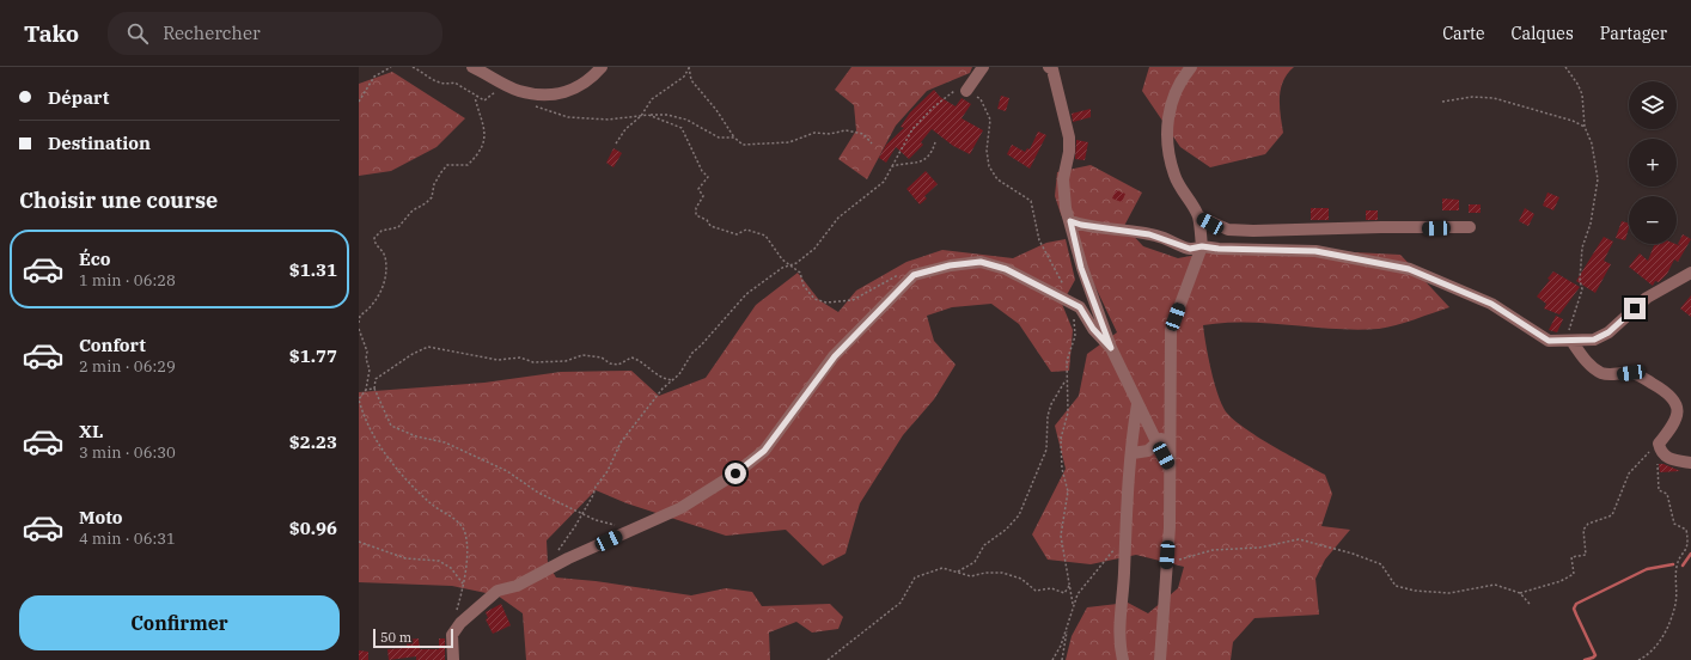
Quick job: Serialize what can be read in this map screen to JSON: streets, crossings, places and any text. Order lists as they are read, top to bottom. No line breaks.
{"scale_bar":"50 m","page":{"header":"Tako","search":"Rechercher","nav":["Carte","Calques","Partager"],"banner":["Départ","Destination"],"map_buttons":["+","−"],"heading":"Choisir une course","list":[{"name":"Éco","note":"1 min · 06:28","value":"$1.31"},{"name":"Confort","note":"2 min · 06:29","value":"$1.77"},{"name":"XL","note":"3 min · 06:30","value":"$2.23"},{"name":"Moto","note":"4 min · 06:31","value":"$0.96"}],"buttons":"Confirmer","scale":"50 m"}}
